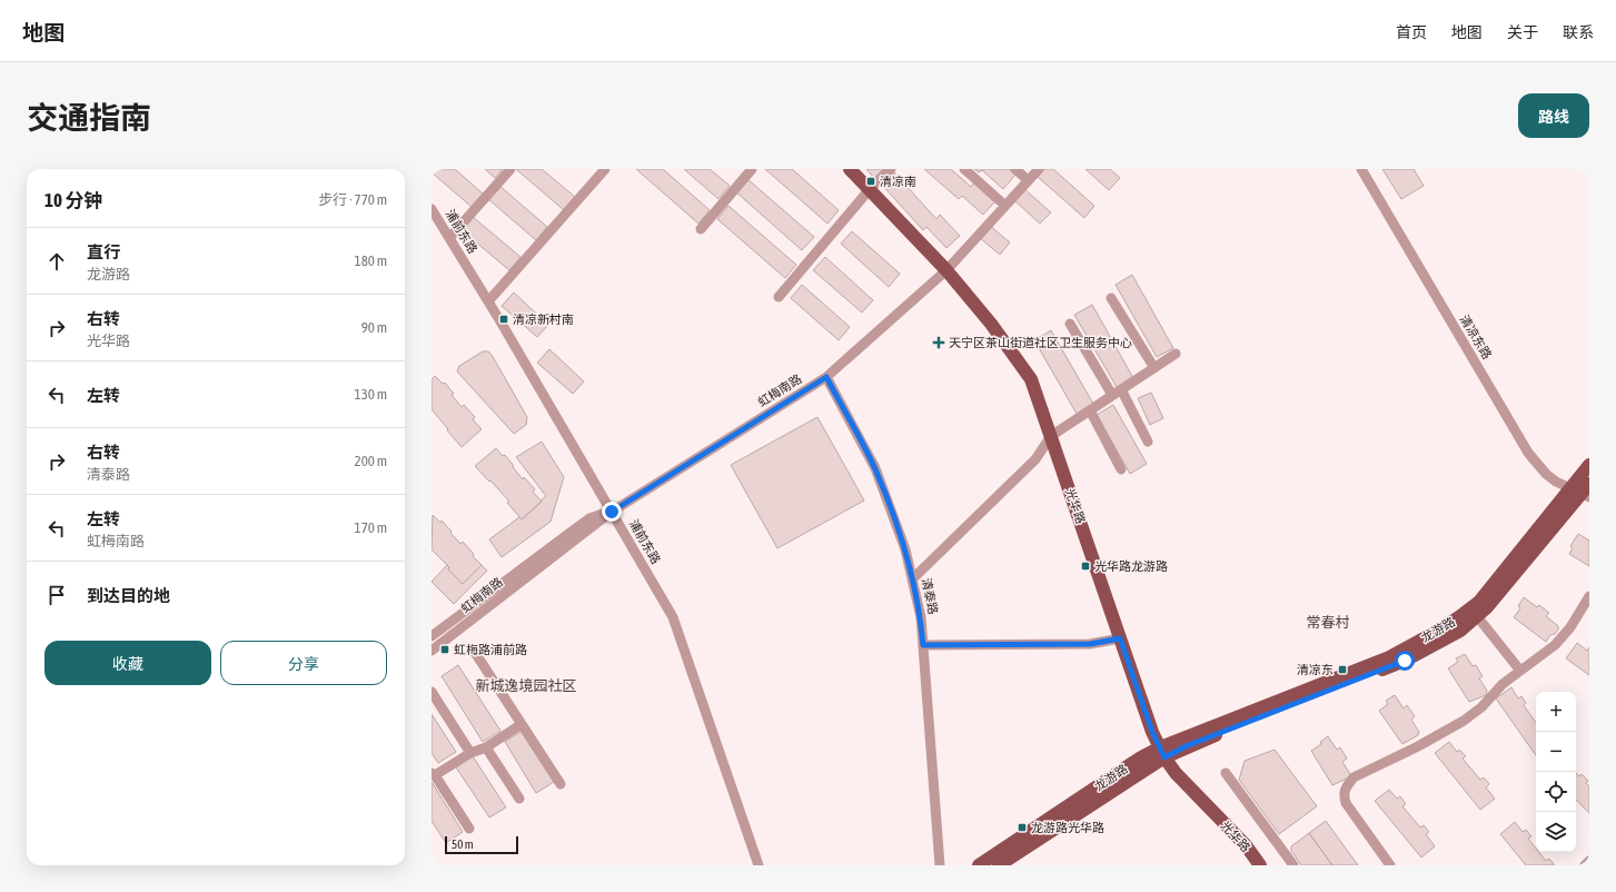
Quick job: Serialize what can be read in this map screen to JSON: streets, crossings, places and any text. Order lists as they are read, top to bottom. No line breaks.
{"streets":{"main road":["光华路","龙游路"],"street":["浦前东路","清凉东路","虹梅南路","清泰路"]},"crossings":[["浦前东路","虹梅南路"],["清凉东路","龙游路"],["虹梅南路","光华路"],["虹梅南路","清泰路"],["光华路","龙游路"]],"districts":["常春村","新城逸境园社区"],"places":{"transit":["清凉南","清凉新村南","光华路龙游路","虹梅路浦前路","清凉东","龙游路光华路"],"health":["天宁区茶山街道社区卫生服务中心"]},"scale_bar":"50 m","page":{"header":"地图","nav":["首页","地图","关于","联系"],"title":"交通指南","buttons":["路线",["收藏","分享"]],"heading":["10 分钟","步行 · 770 m"],"list":[["直行","龙游路","180 m"],["右转","光华路","90 m"],["左转","130 m"],["右转","清泰路","200 m"],["左转","虹梅南路","170 m"],"到达目的地"],"map_buttons":["+","−"],"scale":"50 m"}}
